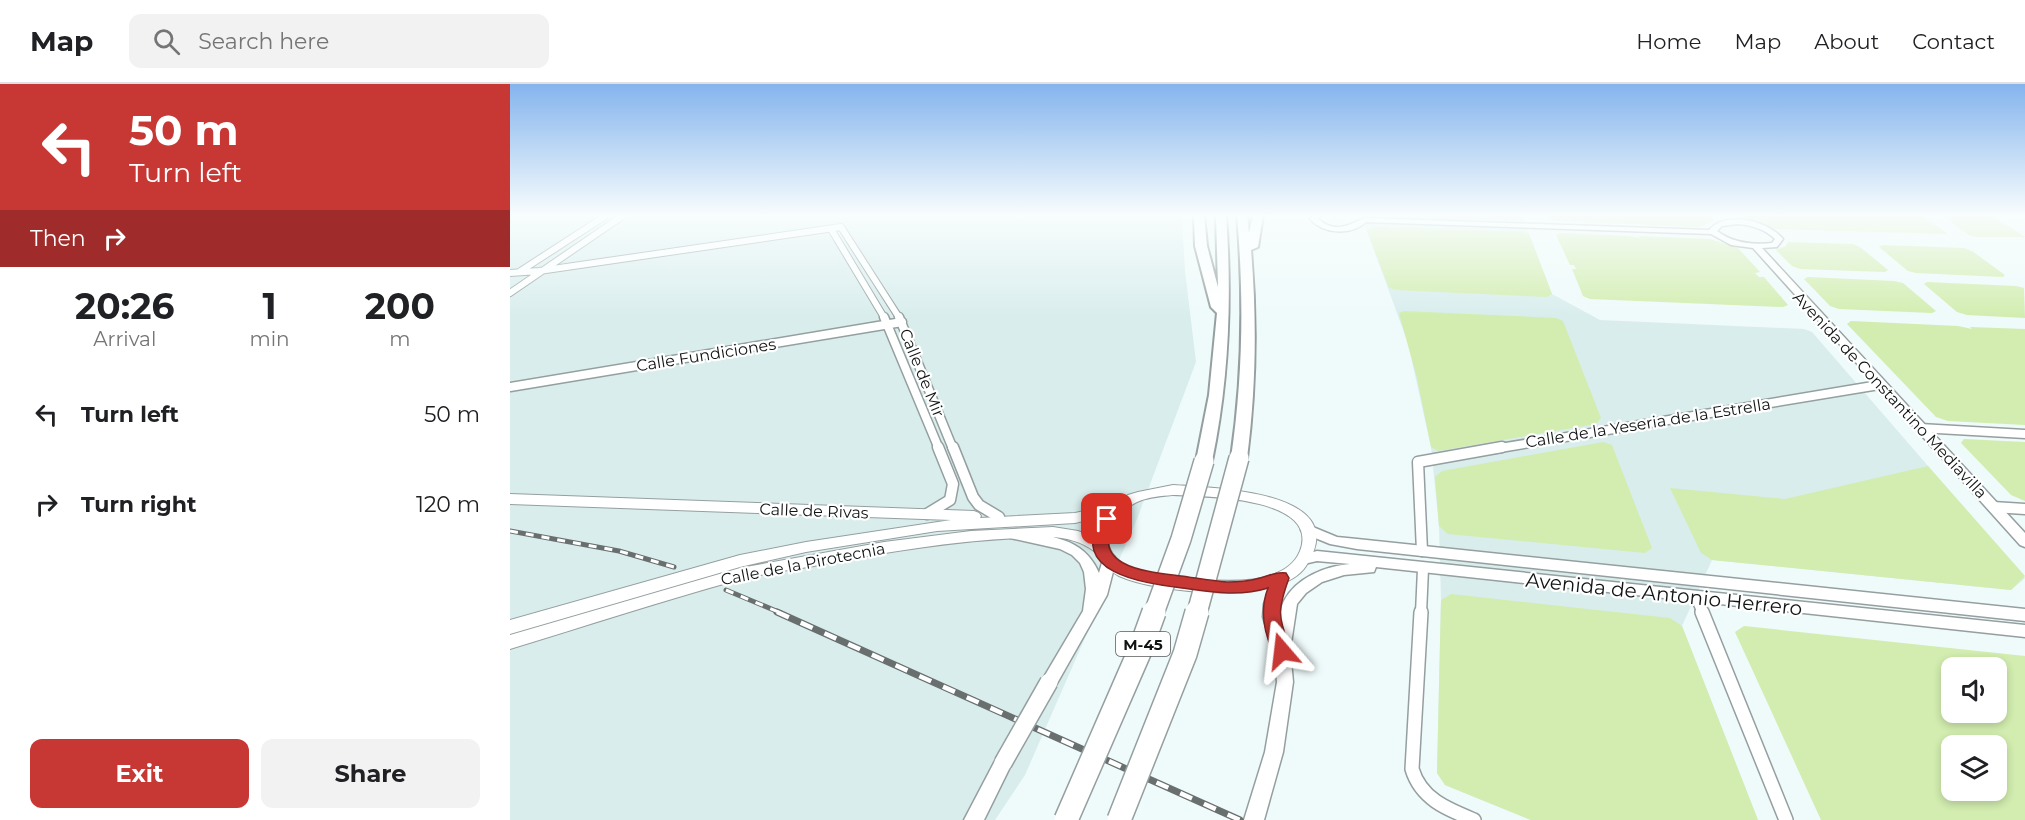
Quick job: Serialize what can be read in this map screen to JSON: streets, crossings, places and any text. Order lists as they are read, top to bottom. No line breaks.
{"streets":{"highway":["M-45"],"main road":["Calle de Rivas","Calle de la Pirotecnia"],"street":["Calle Fundiciones","Calle de Mir","Avenida de Constantino Mediavilla","Calle de la Yeseria de la Estrella","Avenida de Antonio Herrero"]},"crossings":[["Calle Fundiciones","Calle de Mir"],["Calle de Mir","Calle de Rivas"],["Calle de Mir","Calle de la Pirotecnia"],["Avenida de Constantino Mediavilla","Calle de la Yeseria de la Estrella"],["Calle de la Yeseria de la Estrella","Avenida de Antonio Herrero"],["Calle de Rivas","Calle de la Pirotecnia"],["Calle de Rivas","Avenida de Antonio Herrero"]],"page":{"header":"Map","search":"Search here","nav":["Home","Map","About","Contact"],"turn":["50 m","Turn left"],"then":"Then","eta":["20:26","Arrival","1","min","200","m"],"list":[{"name":"Turn left","value":"50 m"},{"name":"Turn right","value":"120 m"}],"buttons":["Exit","Share"]}}
